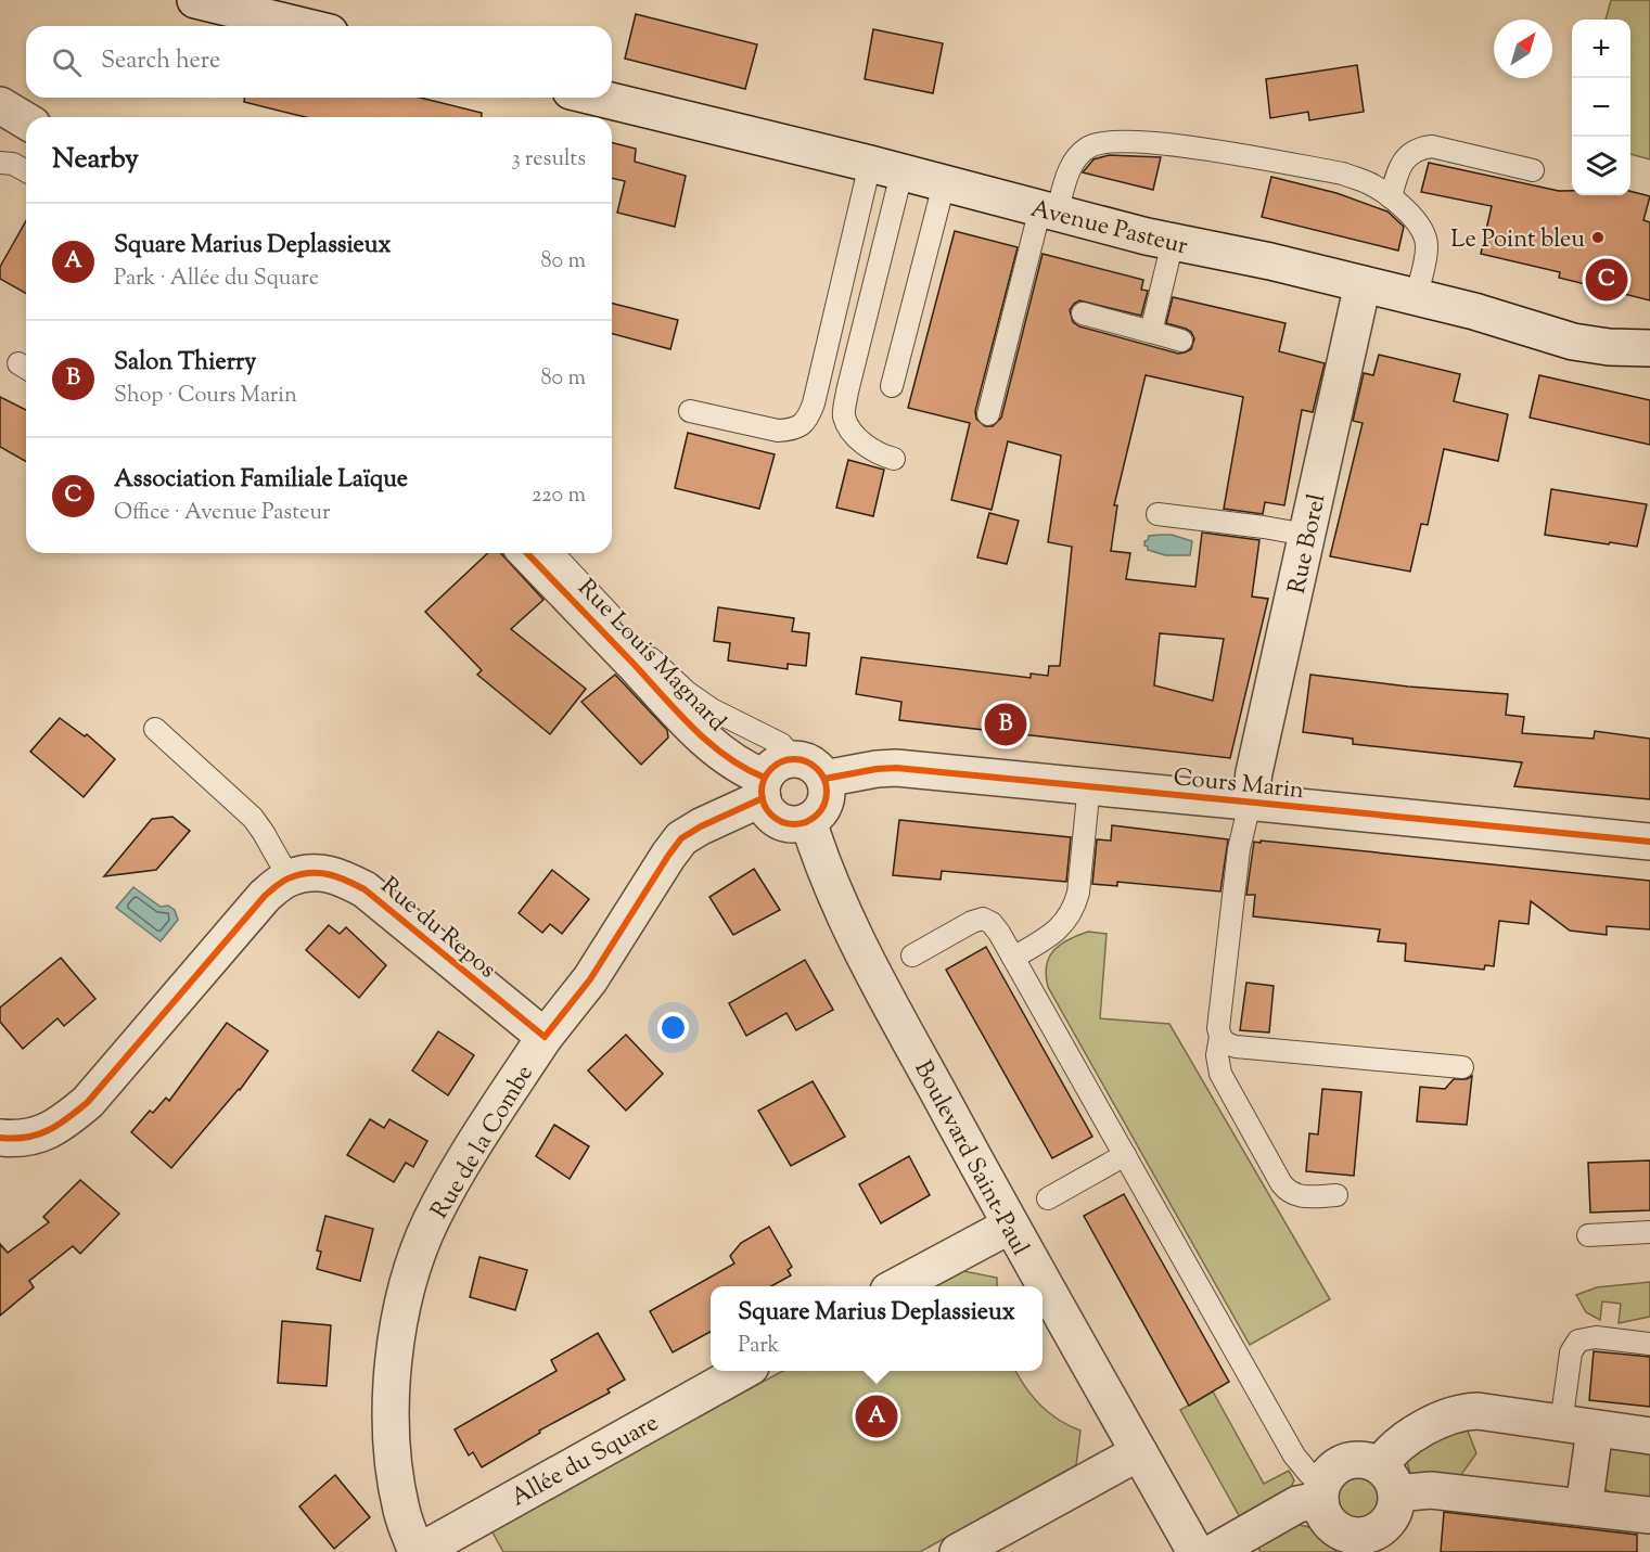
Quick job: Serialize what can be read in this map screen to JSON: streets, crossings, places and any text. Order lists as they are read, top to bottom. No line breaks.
{"streets":{"street":["Avenue Pasteur","Rue Borel","Rue Louis Magnard","Cours Marin","Rue du Repos","Rue de la Combe","Boulevard Saint-Paul","Allée du Square"]},"crossings":[["Avenue Pasteur","Rue Borel"],["Rue Borel","Cours Marin"],["Rue Louis Magnard","Cours Marin"],["Rue Louis Magnard","Boulevard Saint-Paul"],["Cours Marin","Boulevard Saint-Paul"],["Rue du Repos","Rue de la Combe"],["Rue de la Combe","Allée du Square"]],"places":["Le Point bleu"],"north":"top right","page":{"map_buttons":["+","−"],"search":"Search here","heading":["Nearby","3 results"],"list":[{"mark":"A","name":"Square Marius Deplassieux","note":"Park · Allée du Square","value":"80 m"},{"mark":"B","name":"Salon Thierry","note":"Shop · Cours Marin","value":"80 m"},{"mark":"C","name":"Association Familiale Laïque","note":"Office · Avenue Pasteur","value":"220 m"}],"pins":["C","B","A"],"popup":["Square Marius Deplassieux","Park"]}}
